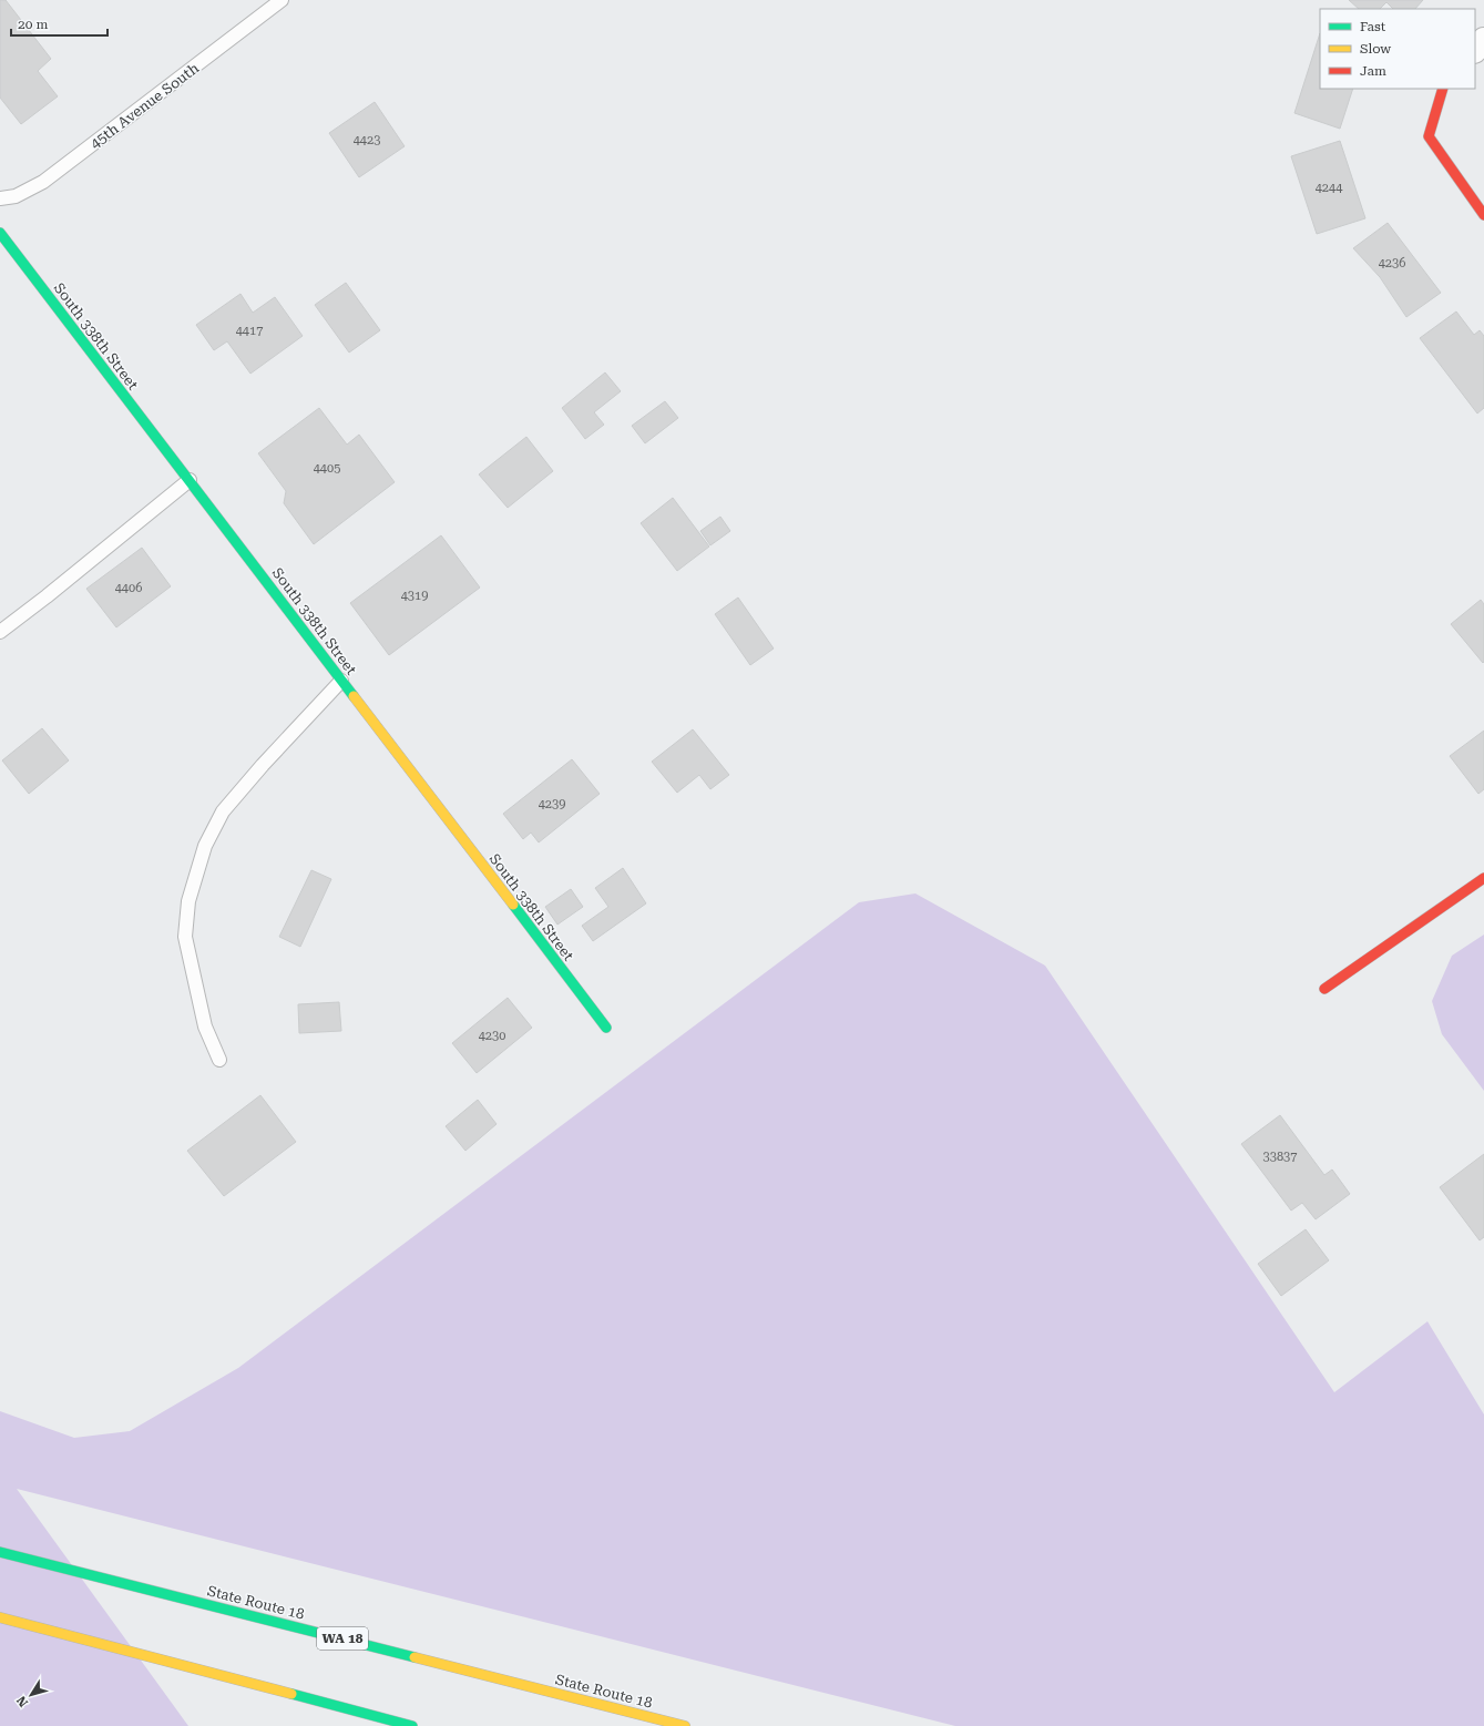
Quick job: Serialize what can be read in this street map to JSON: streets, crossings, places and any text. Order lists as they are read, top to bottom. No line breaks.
{"streets":{"main road":["South 338th Street","State Route 18","WA 18"],"lane":["45th Avenue South"]},"house_numbers":["4423","4244","4236","4417","4405","4406","4319","4239","4230","33837"],"legend":["Fast","Slow","Jam"],"scale_bar":"20 m","north":"bottom left"}
